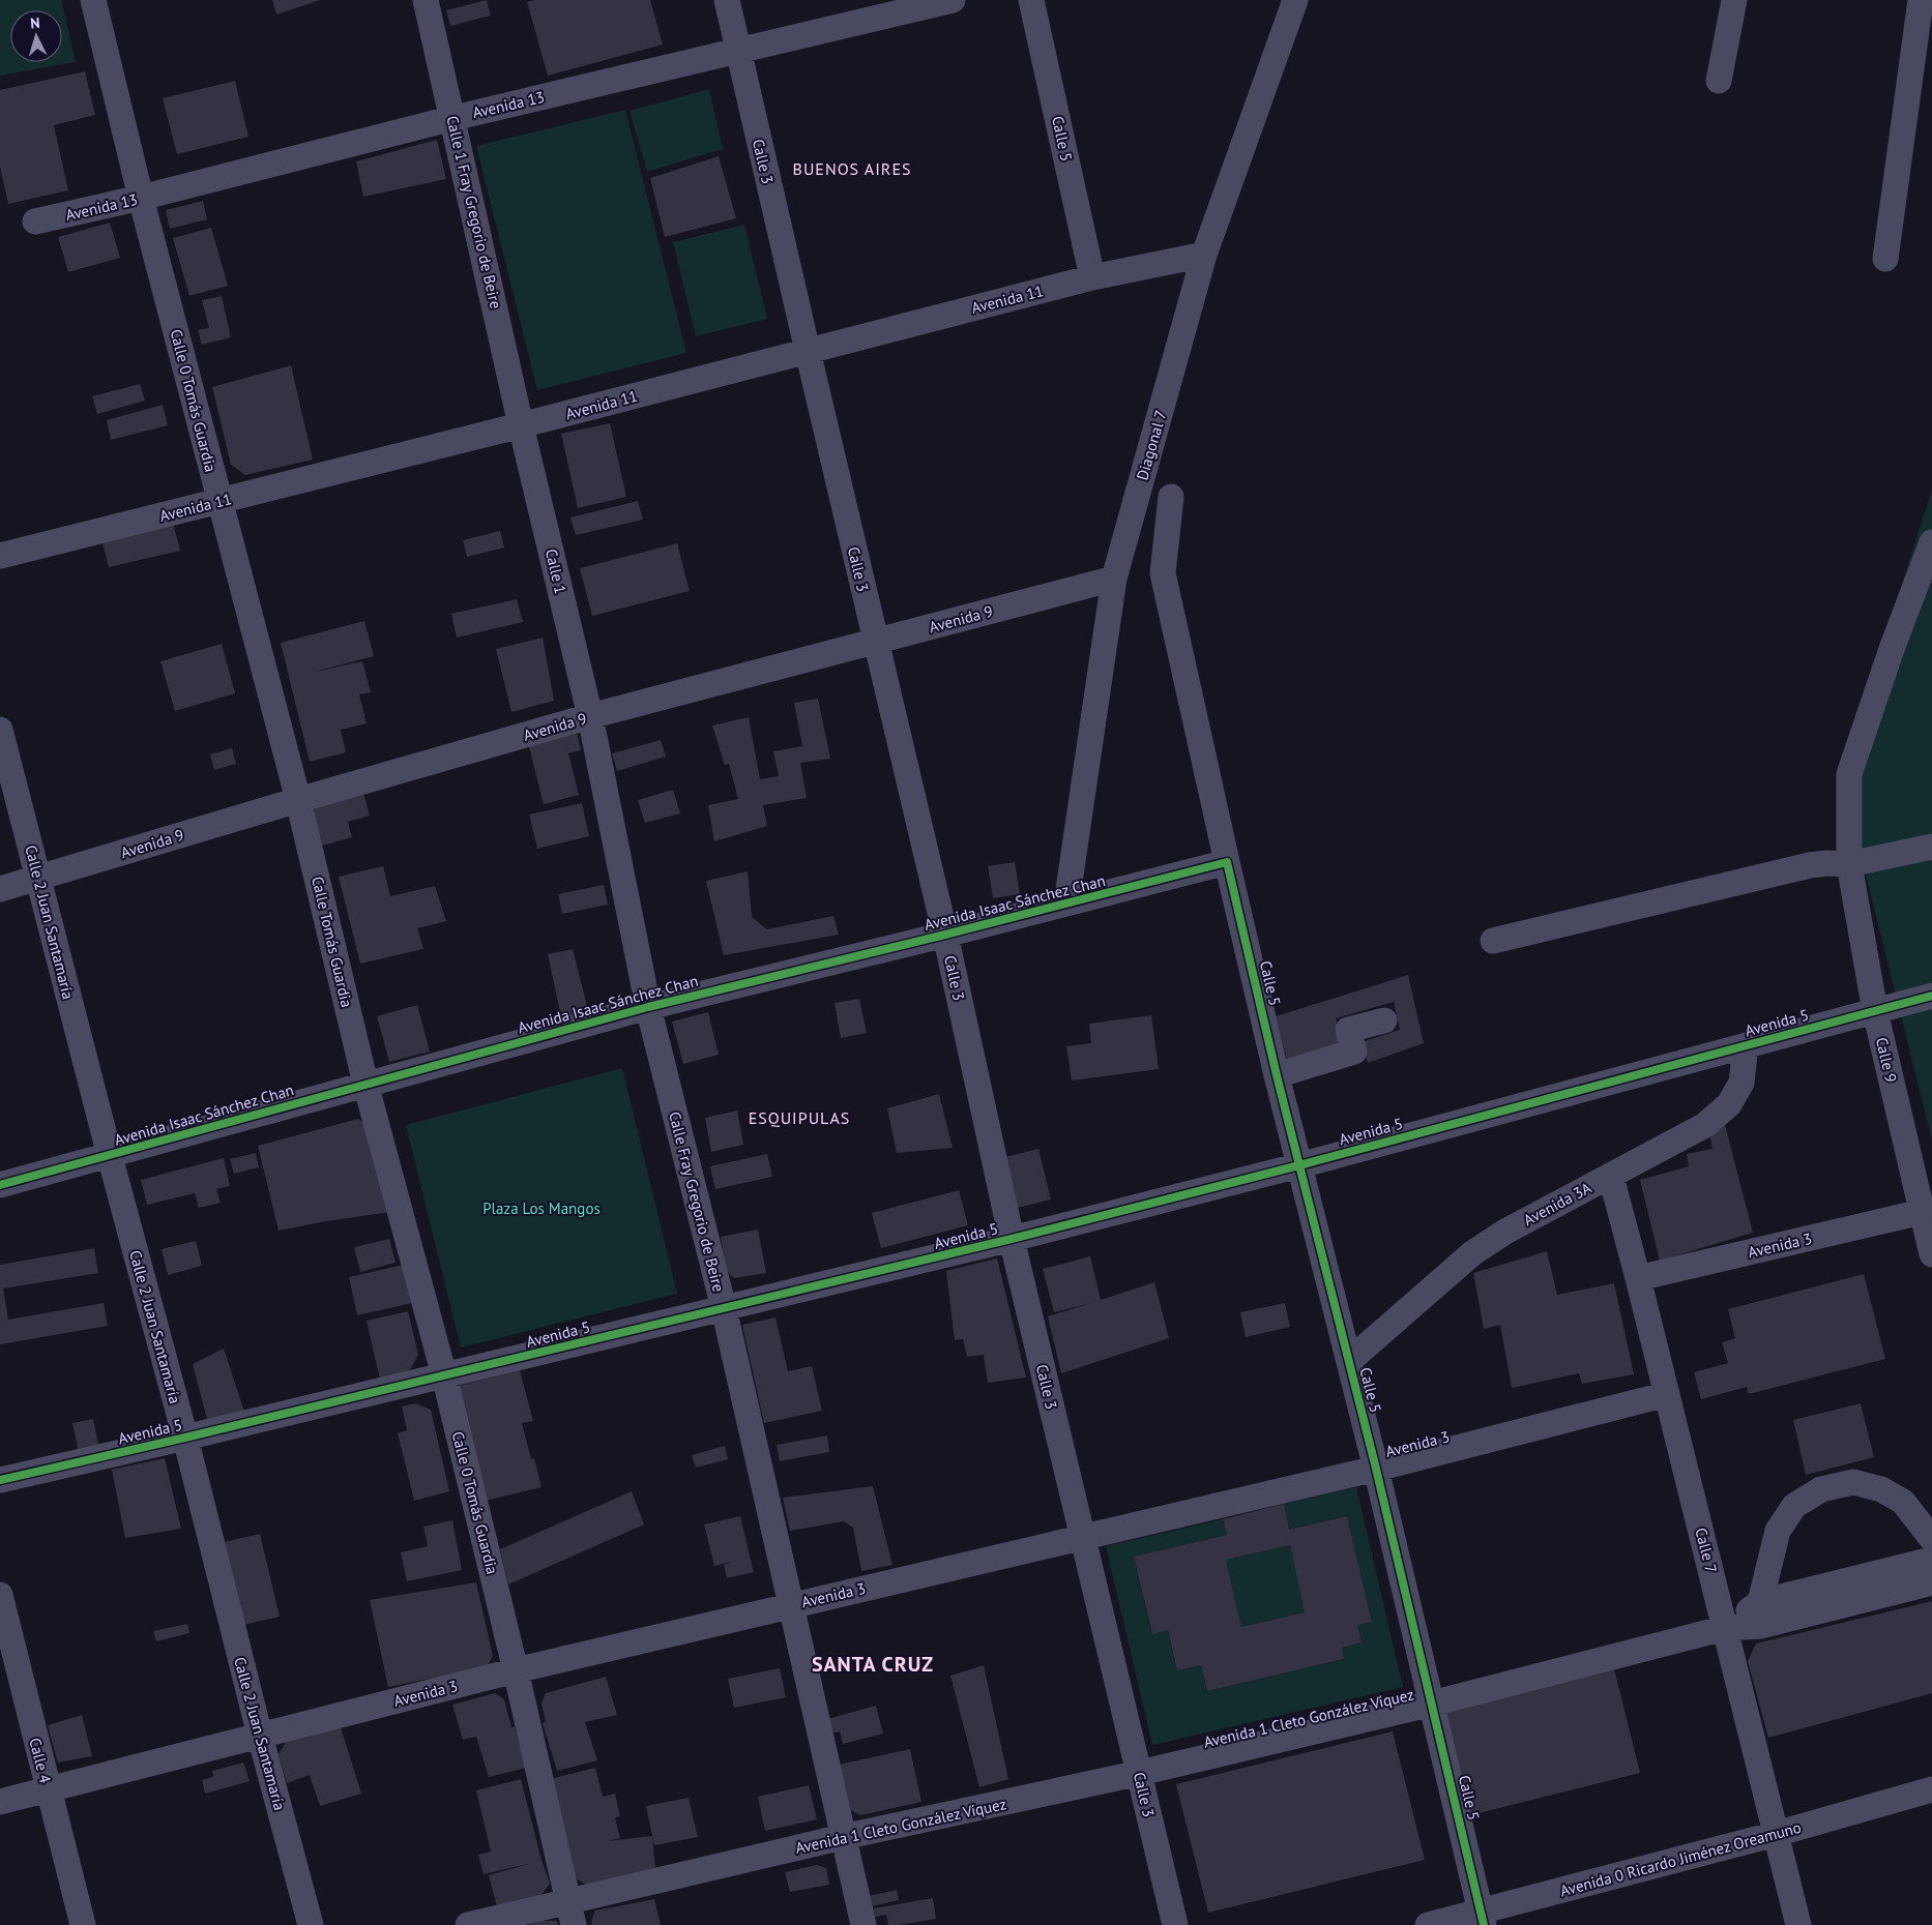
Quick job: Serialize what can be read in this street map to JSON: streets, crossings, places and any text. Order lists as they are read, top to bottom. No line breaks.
{"streets":{"street":["Avenida 13","Calle 5","Calle 3","Calle 1 Fray Gregorio de Beire","Avenida 11","Calle 0 Tomás Guardia","Diagonal 7","Calle 1","Avenida 9","Avenida Isaac Sánchez Chan","Calle 2 Juan Santamaría","Calle Tomás Guardia","Avenida 5","Calle 9","Calle Fray Gregorio de Beire","Avenida 3A","Avenida 3","Calle 7","Avenida 1 Cleto González Víquez","Calle 4","Avenida 0 Ricardo Jiménez Oreamuno"]},"crossings":[["Avenida 13","Calle 3"],["Avenida 13","Calle 1 Fray Gregorio de Beire"],["Avenida 13","Calle 0 Tomás Guardia"],["Calle 5","Avenida 11"],["Calle 5","Avenida Isaac Sánchez Chan"],["Calle 5","Avenida 5"],["Calle 5","Avenida 3A"],["Calle 5","Avenida 3"],["Calle 5","Avenida 1 Cleto González Víquez"],["Calle 5","Avenida 0 Ricardo Jiménez Oreamuno"],["Calle 3","Avenida 11"],["Calle 3","Avenida 9"],["Calle 3","Avenida Isaac Sánchez Chan"],["Calle 3","Avenida 5"],["Calle 3","Avenida 3"],["Calle 3","Avenida 1 Cleto González Víquez"],["Calle 1 Fray Gregorio de Beire","Avenida 11"],["Calle 1 Fray Gregorio de Beire","Calle 1"],["Avenida 11","Calle 0 Tomás Guardia"],["Avenida 11","Diagonal 7"],["Avenida 11","Calle 1"],["Calle 0 Tomás Guardia","Avenida 9"],["Calle 0 Tomás Guardia","Avenida Isaac Sánchez Chan"],["Calle 0 Tomás Guardia","Calle Tomás Guardia"],["Calle 0 Tomás Guardia","Avenida 5"],["Calle 0 Tomás Guardia","Avenida 3"],["Calle 0 Tomás Guardia","Avenida 1 Cleto González Víquez"],["Diagonal 7","Avenida 9"],["Diagonal 7","Avenida Isaac Sánchez Chan"],["Calle 1","Avenida 9"],["Calle 1","Calle Fray Gregorio de Beire"],["Avenida 9","Calle 2 Juan Santamaría"],["Avenida 9","Calle Tomás Guardia"],["Avenida 9","Calle Fray Gregorio de Beire"],["Avenida Isaac Sánchez Chan","Calle 2 Juan Santamaría"],["Avenida Isaac Sánchez Chan","Calle Tomás Guardia"],["Avenida Isaac Sánchez Chan","Calle Fray Gregorio de Beire"],["Calle 2 Juan Santamaría","Avenida 5"],["Calle 2 Juan Santamaría","Avenida 3"],["Avenida 5","Calle 9"],["Avenida 5","Calle Fray Gregorio de Beire"],["Avenida 5","Avenida 3A"],["Calle 9","Avenida 3"],["Calle Fray Gregorio de Beire","Avenida 3"],["Calle Fray Gregorio de Beire","Avenida 1 Cleto González Víquez"],["Avenida 3A","Calle 7"],["Avenida 3","Calle 7"],["Avenida 3","Calle 4"],["Calle 7","Avenida 1 Cleto González Víquez"],["Calle 7","Avenida 0 Ricardo Jiménez Oreamuno"]],"districts":["BUENOS AIRES","ESQUIPULAS","SANTA CRUZ"],"parks":["Plaza Los Mangos"],"north":"top"}
